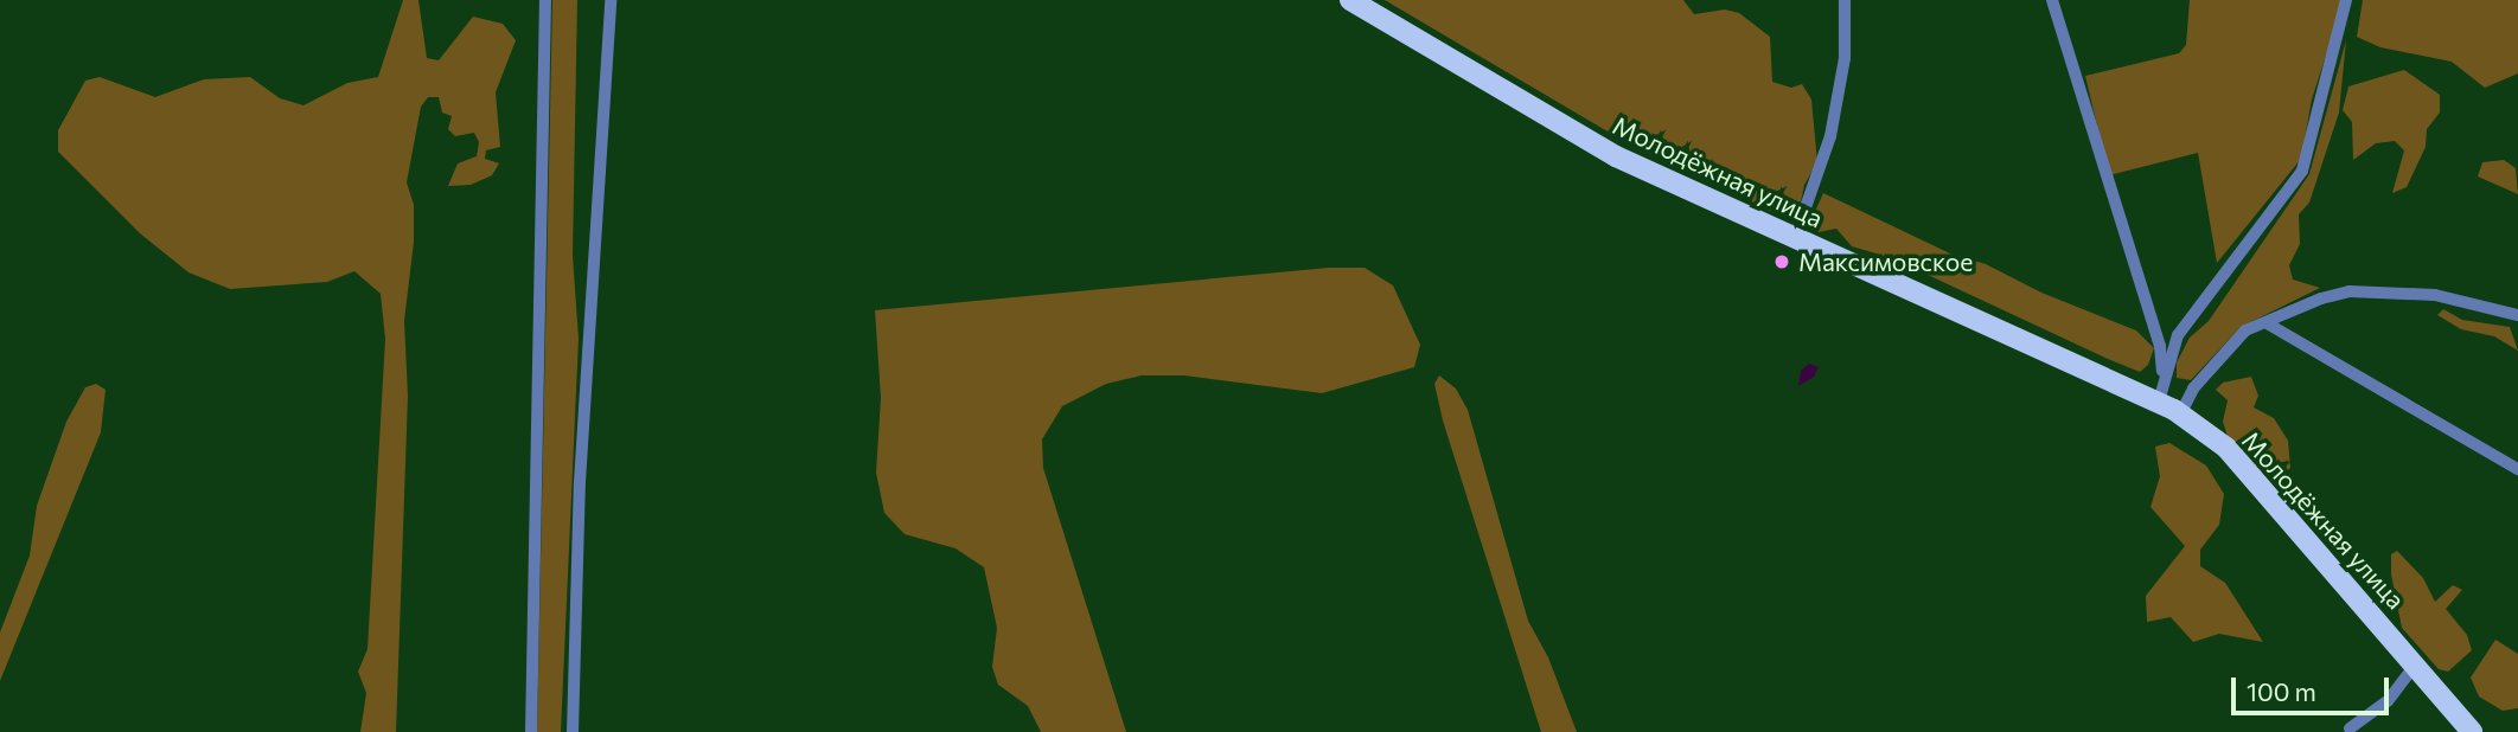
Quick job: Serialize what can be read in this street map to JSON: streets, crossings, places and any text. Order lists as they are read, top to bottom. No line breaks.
{"streets":{"main road":["Молодёжная улица"]},"places":["Максимовское"],"scale_bar":"100 m"}
